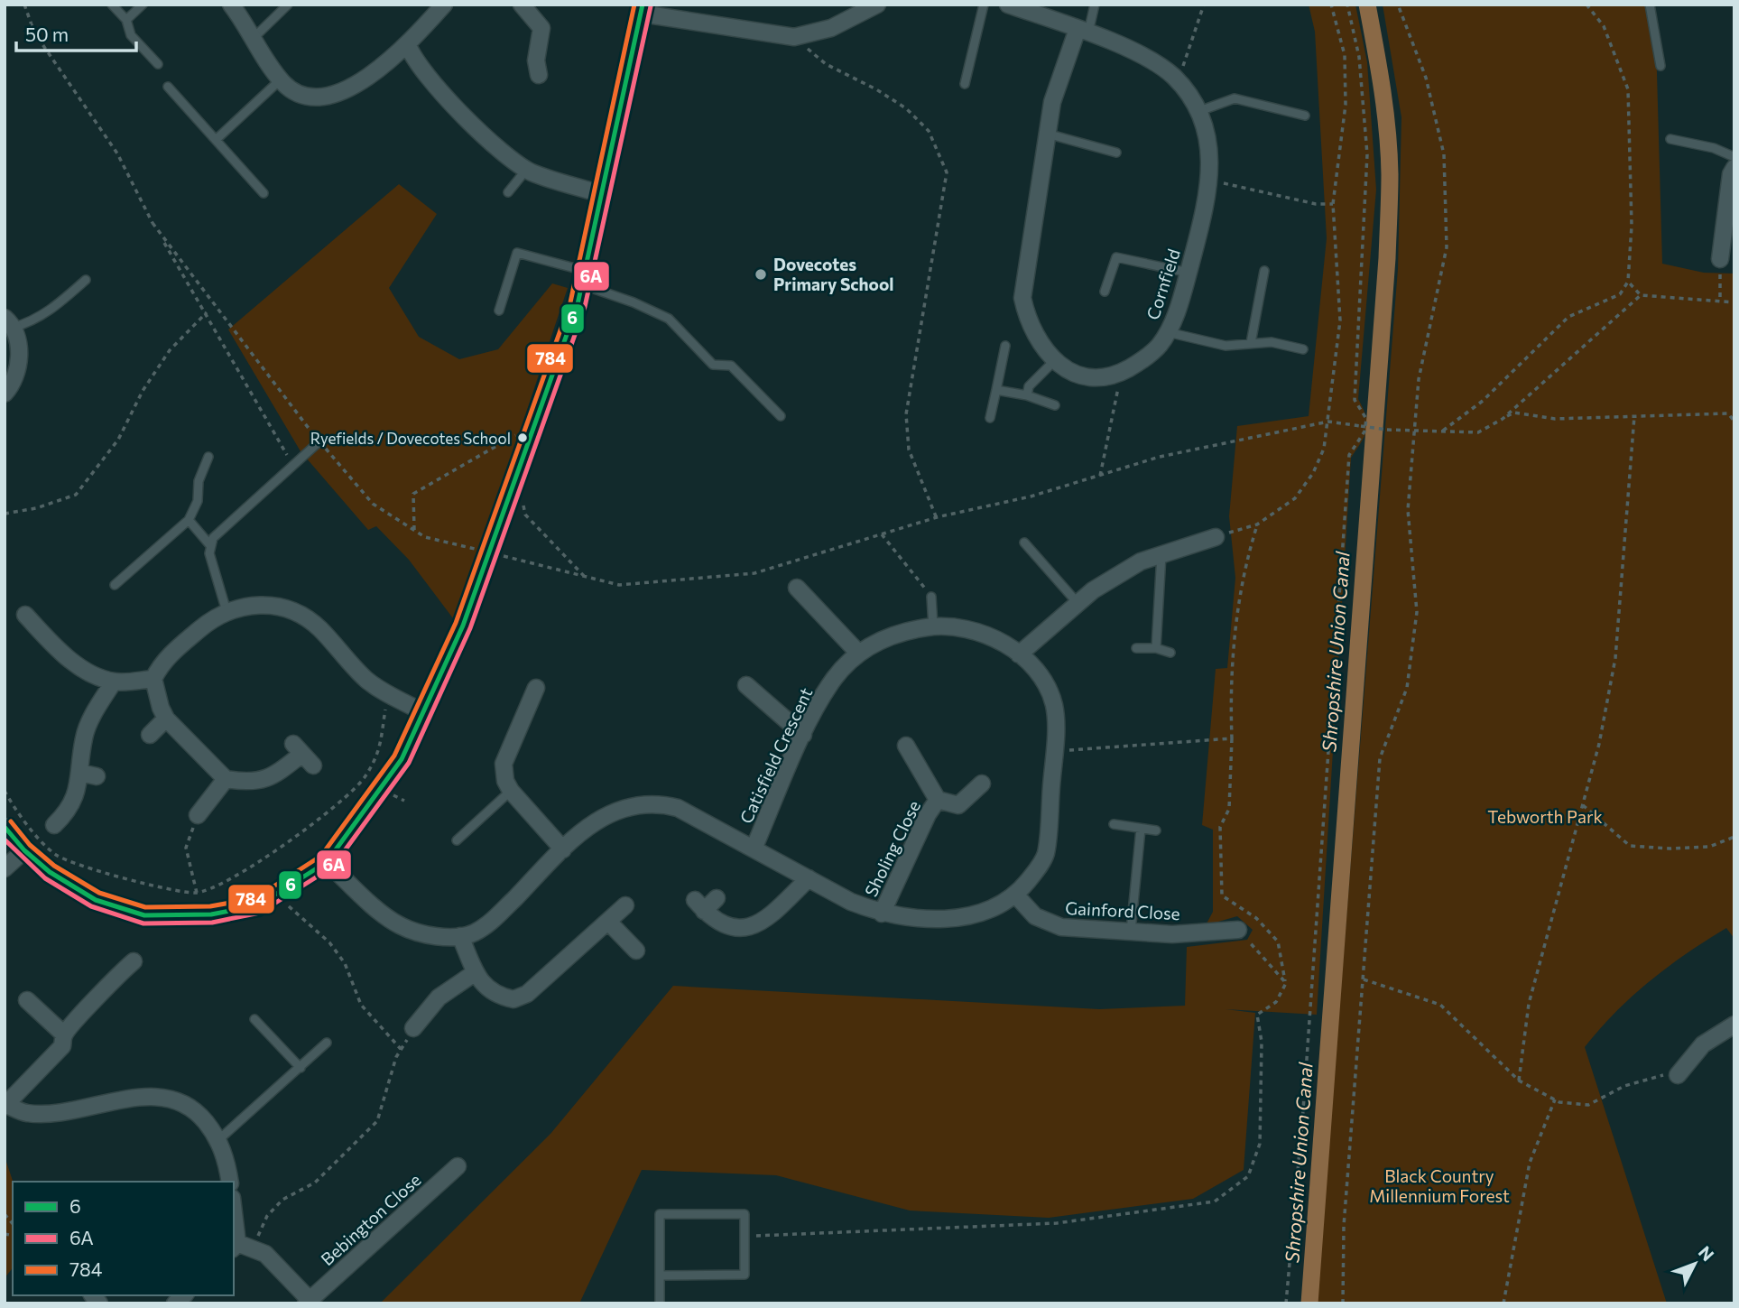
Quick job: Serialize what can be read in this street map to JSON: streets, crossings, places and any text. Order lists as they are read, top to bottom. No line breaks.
{"streets":{"street":["Cornfield","Catisfield Crescent","Sholing Close","Gainford Close","Bebington Close"]},"crossings":[["Catisfield Crescent","Sholing Close"],["Catisfield Crescent","Gainford Close"]],"water":["Shropshire Union Canal"],"parks":["Tebworth Park","Black Country Millennium Forest"],"places":["Dovecotes Primary School","Ryefields / Dovecotes School"],"lines":["transit line 6","transit line 784","transit line 6A"],"legend":["6","6A","784"],"scale_bar":"50 m","north":"top right"}
